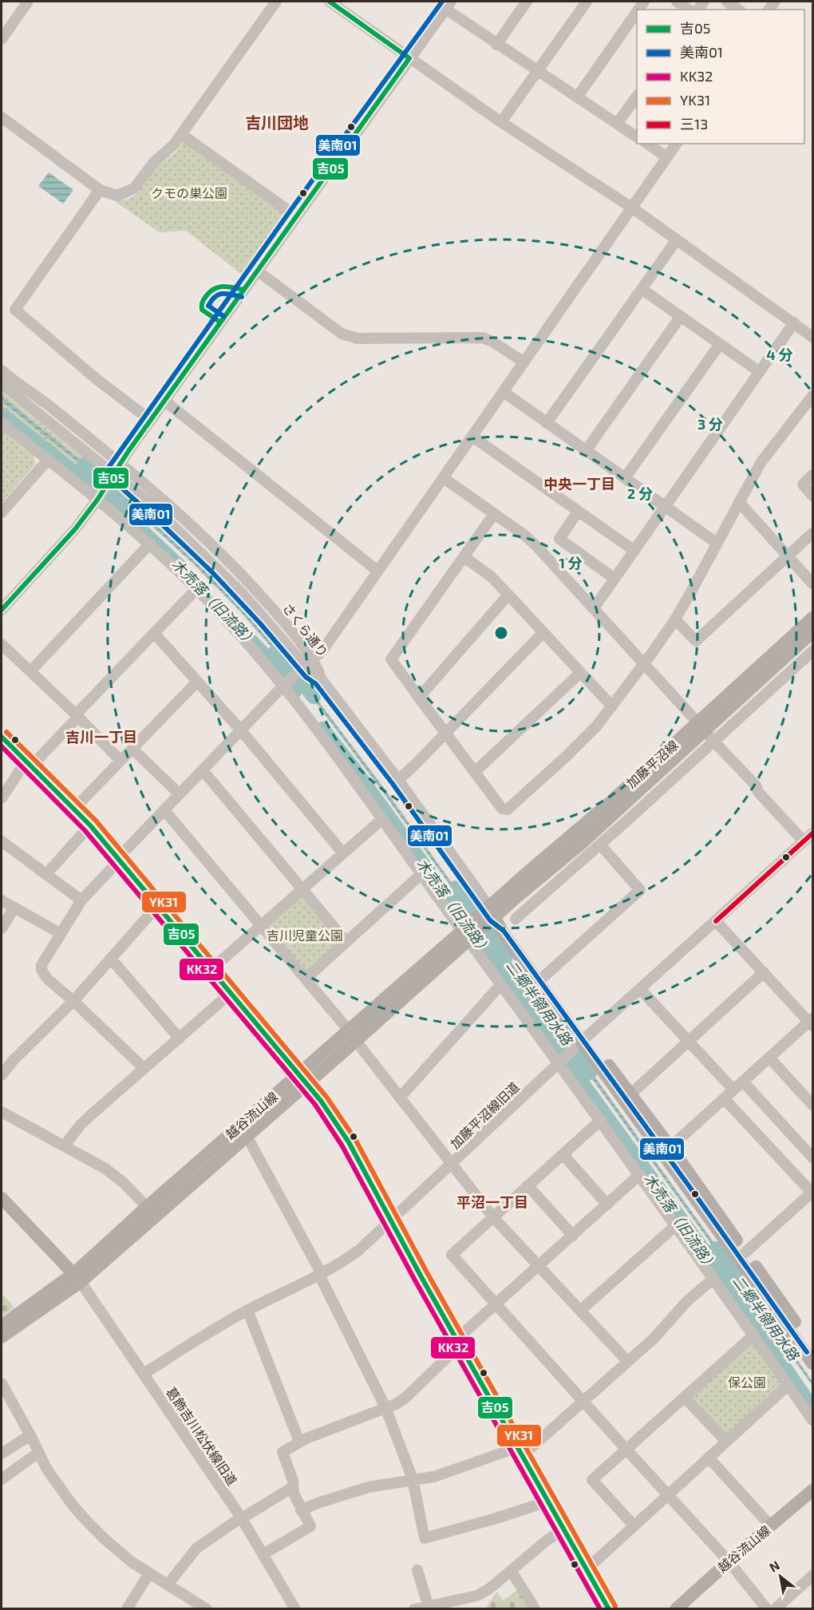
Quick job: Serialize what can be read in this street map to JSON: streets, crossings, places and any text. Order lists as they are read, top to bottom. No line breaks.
{"streets":{"main road":["加藤平沼線","越谷流山線"],"street":["さくら通り","加藤平沼線旧道","葛飾吉川松伏線旧道"]},"crossings":[["さくら通り","加藤平沼線"],["さくら通り","越谷流山線"],["加藤平沼線","越谷流山線"],["越谷流山線","葛飾吉川松伏線旧道"],["加藤平沼線旧道","葛飾吉川松伏線旧道"]],"districts":["吉川団地","中央一丁目","吉川一丁目","平沼一丁目"],"water":["木売落（旧流路）","二郷半領用水路"],"parks":["クモの巣公園","吉川児童公園","保公園"],"lines":["transit line 吉05","transit line 美南01","transit line YK31","transit line KK32","transit line 三13"],"legend":["吉05","美南01","KK32","YK31","三13"],"north":"top left","rings":["4 分","3 分","2 分","1 分"]}
